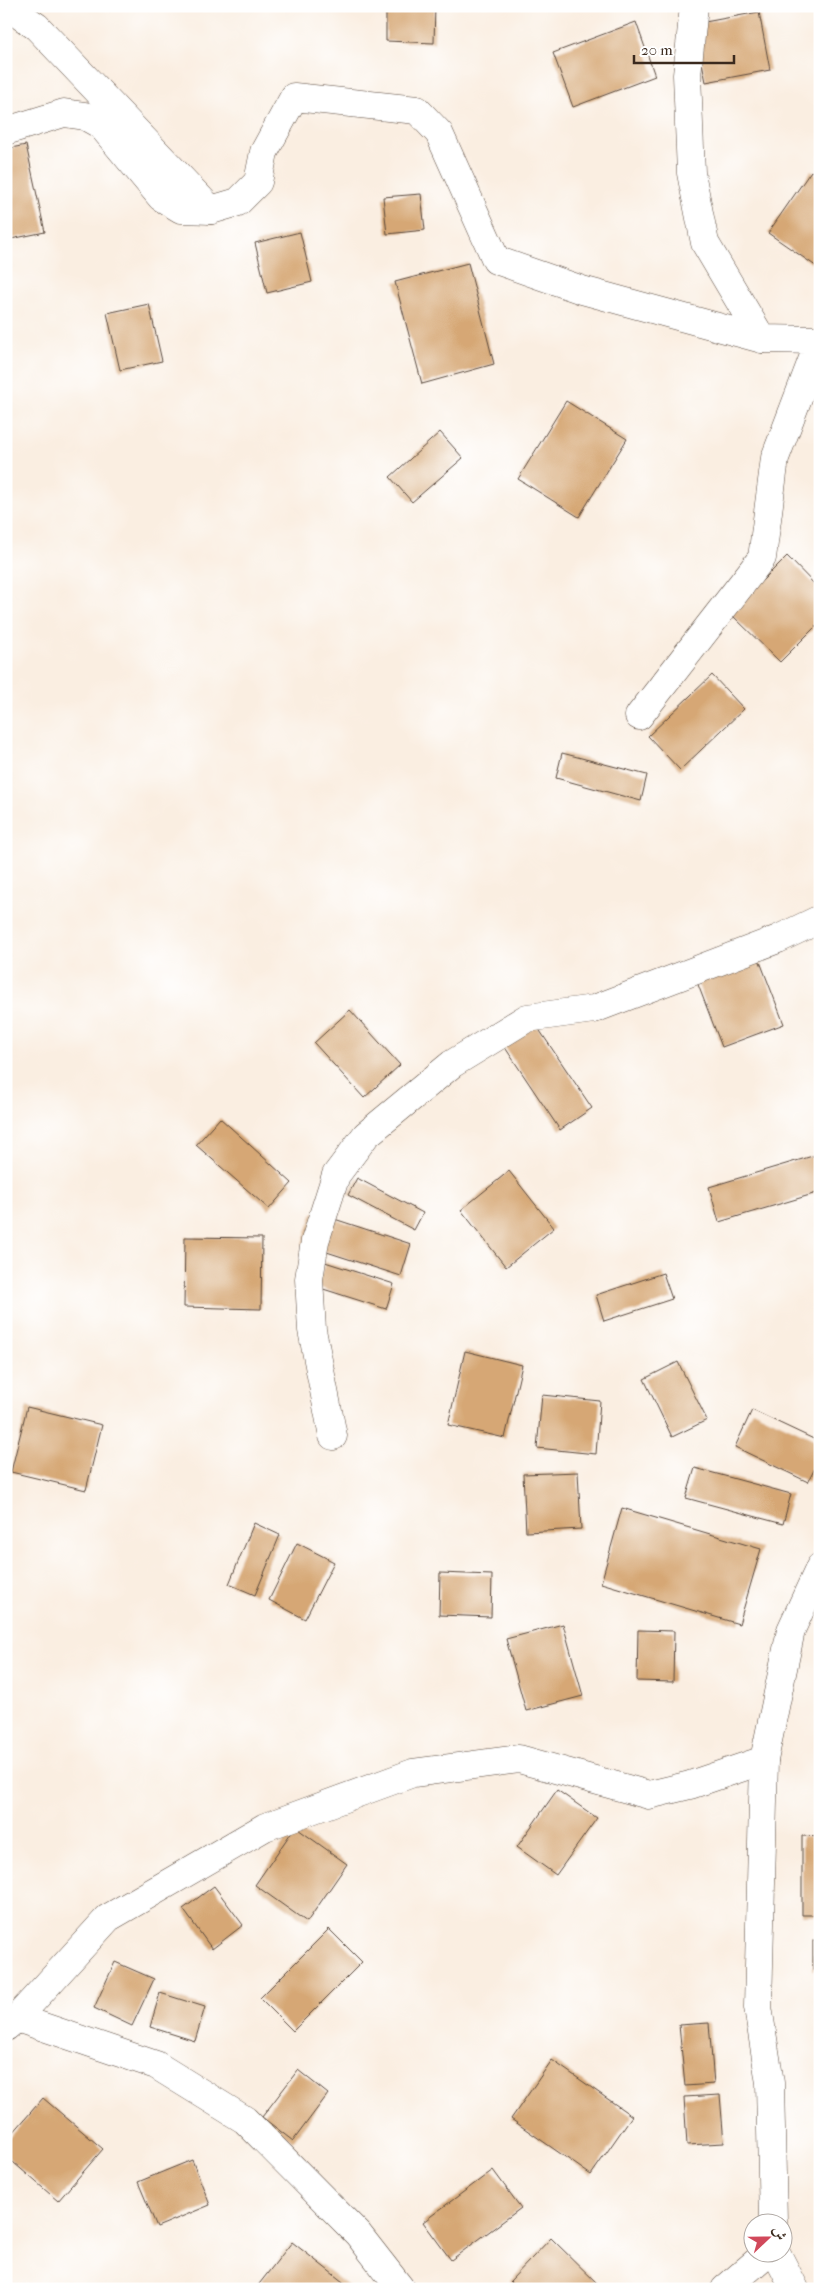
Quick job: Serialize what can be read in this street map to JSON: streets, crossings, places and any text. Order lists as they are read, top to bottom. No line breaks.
{"scale_bar":"20 m","north":"right"}
